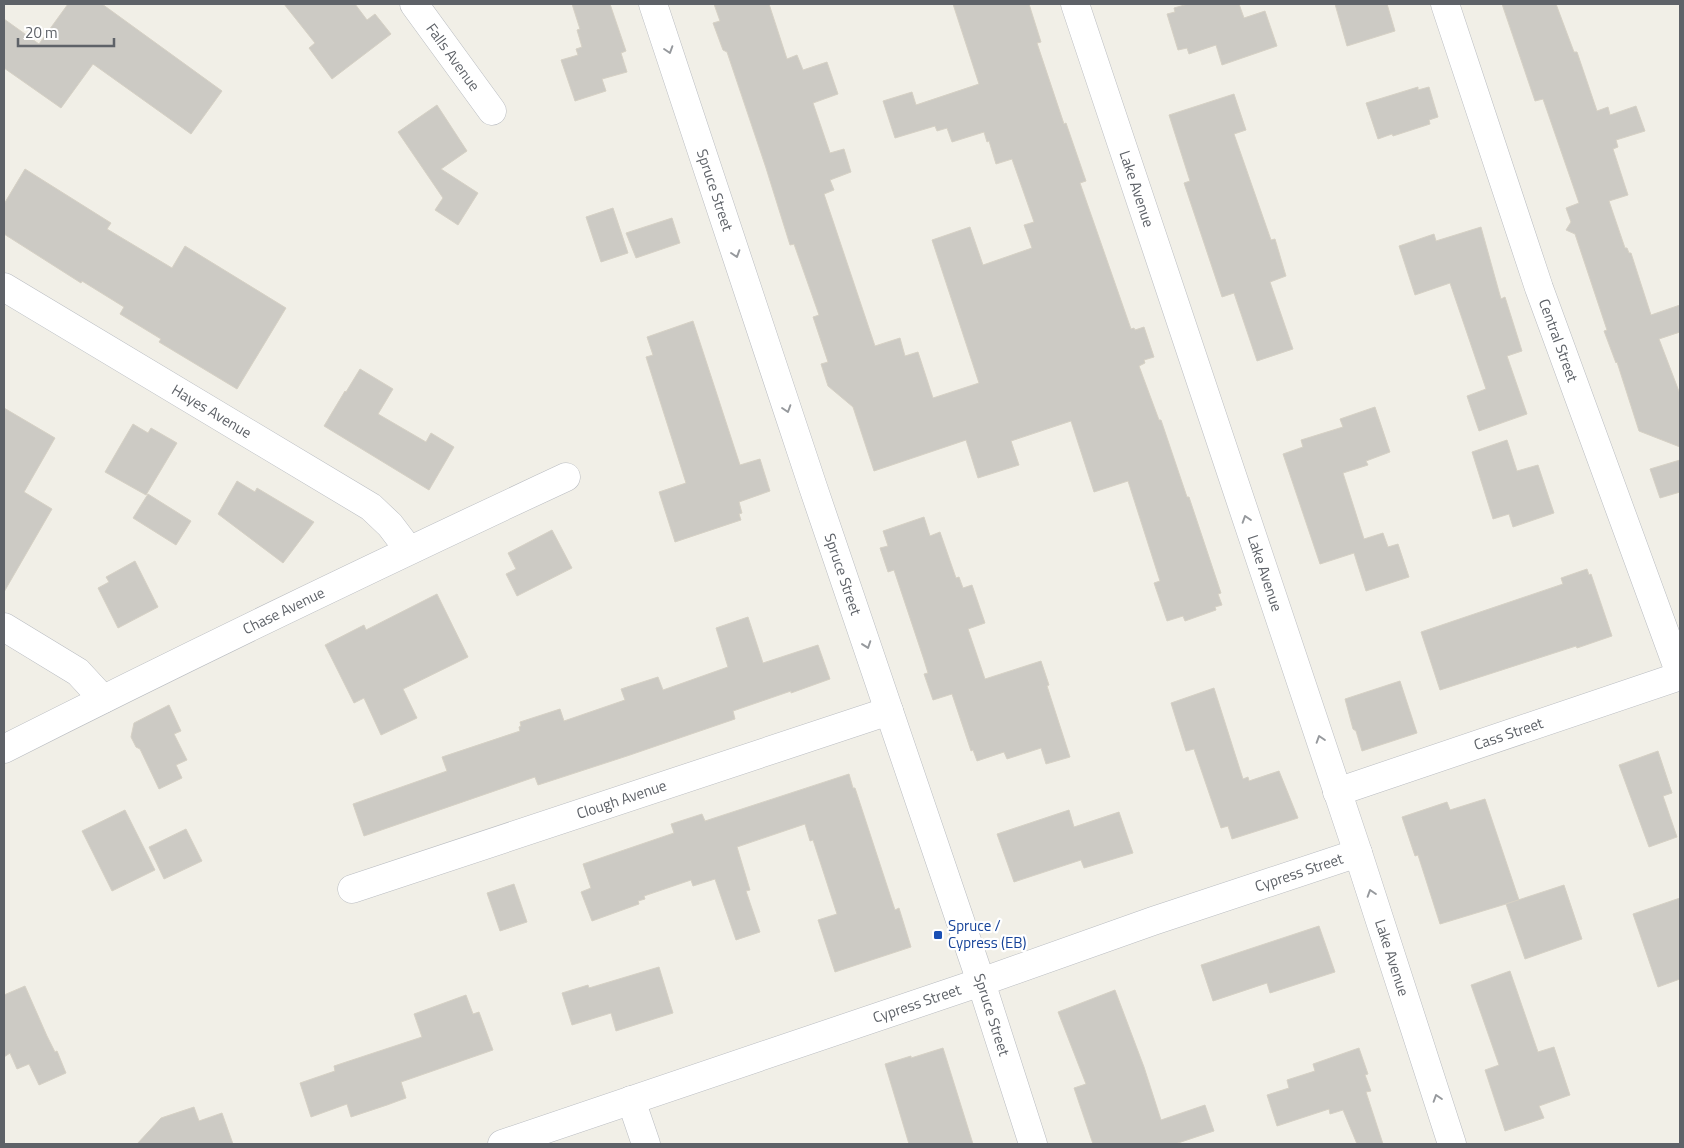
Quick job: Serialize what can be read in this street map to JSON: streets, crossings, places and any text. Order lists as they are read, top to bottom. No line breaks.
{"streets":{"street":["Falls Avenue","Lake Avenue","Spruce Street","Central Street","Hayes Avenue","Chase Avenue","Cass Street","Clough Avenue","Cypress Street"]},"crossings":[["Lake Avenue","Cass Street"],["Lake Avenue","Cypress Street"],["Spruce Street","Clough Avenue"],["Spruce Street","Cypress Street"],["Central Street","Cass Street"],["Hayes Avenue","Chase Avenue"]],"one_way":["Lake Avenue","Spruce Street"],"places":{"transit":["Spruce / Cypress (EB)"]},"scale_bar":"20 m"}
